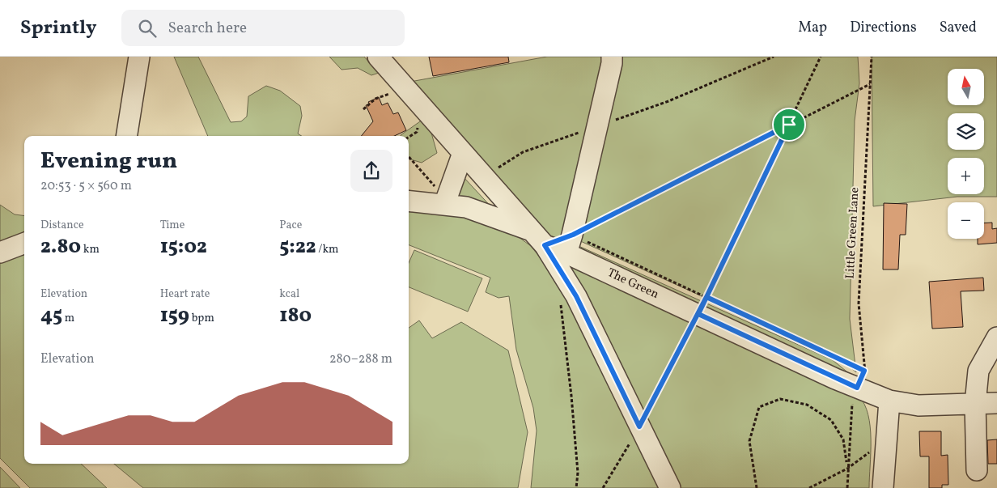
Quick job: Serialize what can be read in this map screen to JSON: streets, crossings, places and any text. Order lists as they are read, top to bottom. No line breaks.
{"streets":{"street":["The Green"],"path":["Little Green Lane"]},"crossings":[["Little Green Lane","The Green"]],"north":"top","page":{"header":"Sprintly","search":"Search here","nav":["Map","Directions","Saved"],"map_buttons":["+","−"],"heading":["Evening run","20:53 · 5 × 560 m"],"stats":[["Distance","2.80 km"],["Time","15:02"],["Pace","5:22 /km"],["Elevation","45 m"],["Heart rate","159 bpm"],["kcal","180"]],"chart":["Elevation","280–288 m"]}}
